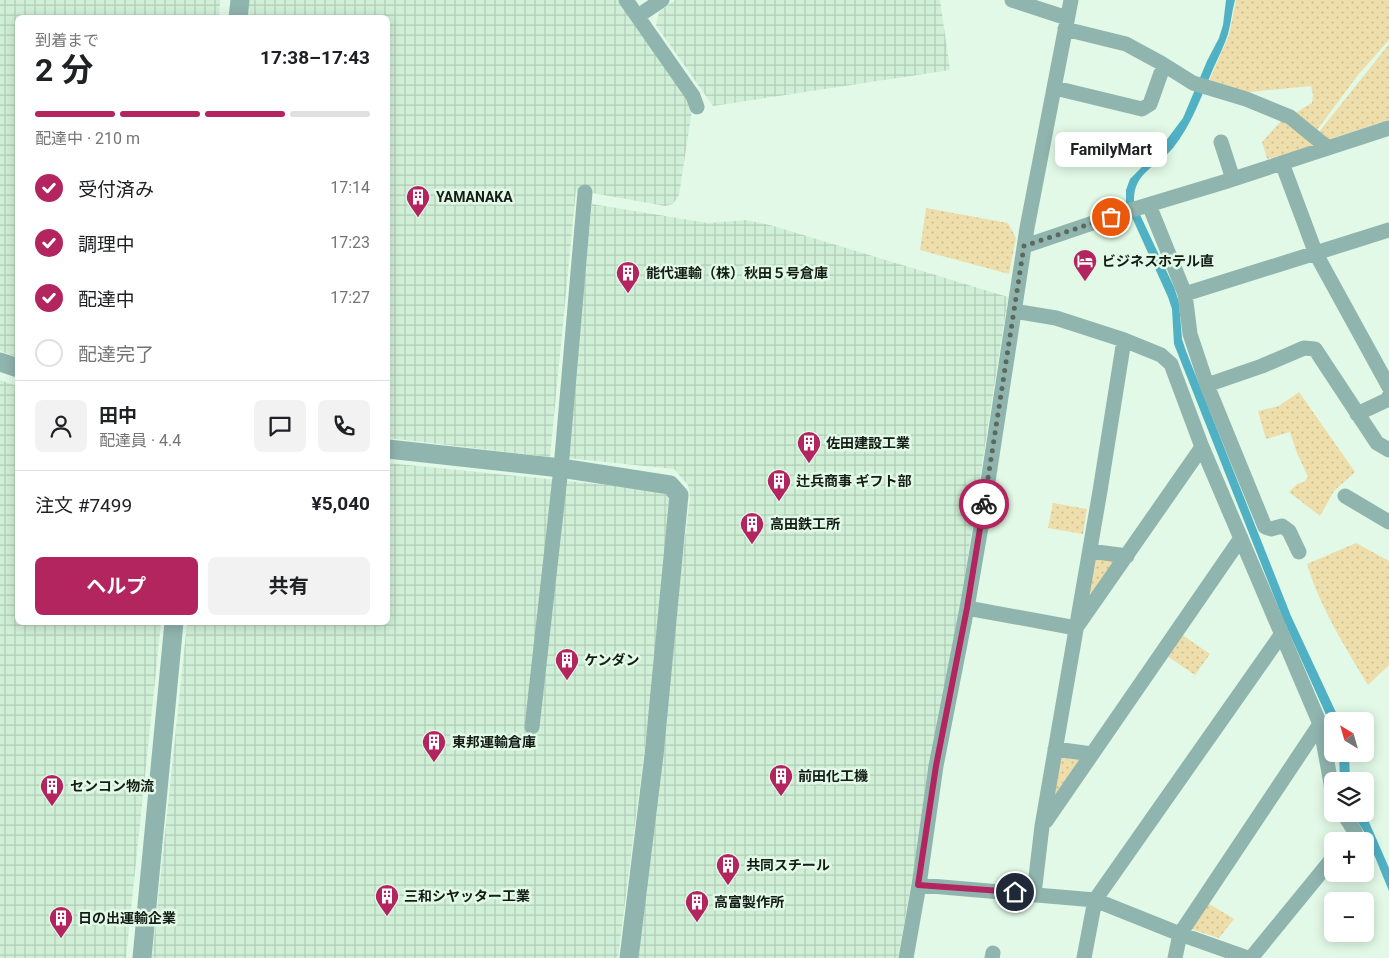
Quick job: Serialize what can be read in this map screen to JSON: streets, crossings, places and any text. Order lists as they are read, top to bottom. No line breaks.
{"places":{"other":["FamilyMart"],"building":["YAMANAKA","能代運輸（株）秋田５号倉庫","佐田建設工業","辻兵商事 ギフト部","高田鉄工所","ケンダン","東邦運輸倉庫","前田化工機","センコン物流","共同スチール","三和シヤッター工業","高富製作所","日の出運輸企業"],"hotel":["ビジネスホテル直"]},"north":"top left","page":{"heading":["2 分","到着まで","17:38–17:43"],"panel":["田中","配達員 · 4.4","注文 #7499","¥5,040"],"bar":"配達中 · 210 m","bubble":"FamilyMart","list":[["受付済み","17:14"],["調理中","17:23"],["配達中","17:27"],"配達完了"],"buttons":["ヘルプ","共有"],"map_buttons":["+","−"]}}
